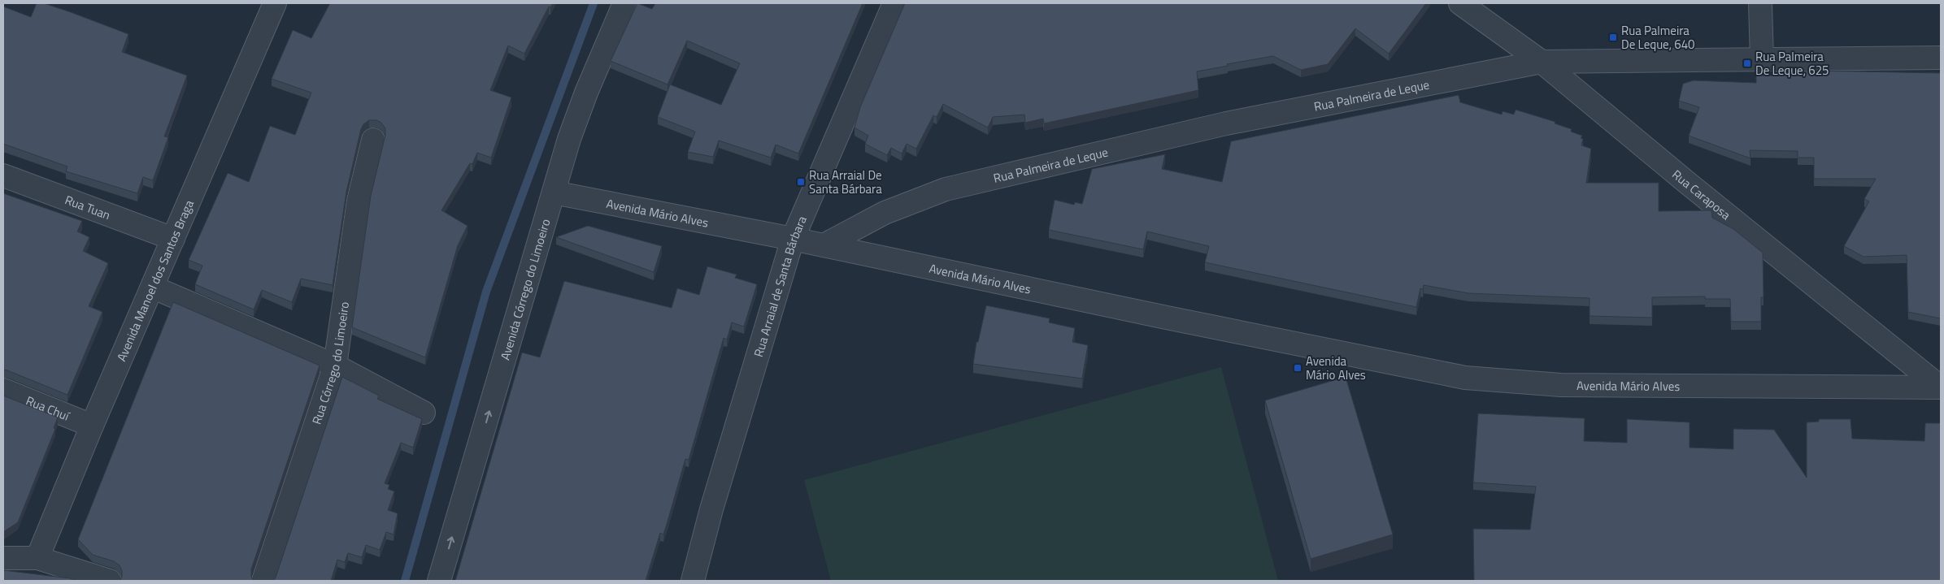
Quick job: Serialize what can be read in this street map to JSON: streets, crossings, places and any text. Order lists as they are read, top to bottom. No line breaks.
{"streets":{"street":["Rua Palmeira de Leque","Rua Caraposa","Rua Tuan","Avenida Mário Alves","Avenida Manoel dos Santos Braga","Rua Arraial de Santa Bárbara","Avenida Córrego do Limoeiro","Rua Córrego do Limoeiro","Rua Chuí"]},"crossings":[["Rua Palmeira de Leque","Rua Caraposa"],["Rua Palmeira de Leque","Avenida Mário Alves"],["Rua Caraposa","Avenida Mário Alves"],["Rua Tuan","Avenida Manoel dos Santos Braga"],["Avenida Mário Alves","Rua Arraial de Santa Bárbara"],["Avenida Mário Alves","Avenida Córrego do Limoeiro"],["Avenida Manoel dos Santos Braga","Rua Chuí"]],"one_way":["Avenida Córrego do Limoeiro"],"places":{"transit":["Rua Palmeira De Leque, 640","Rua Palmeira De Leque, 625","Rua Arraial De Santa Bárbara","Avenida Mário Alves"]}}
